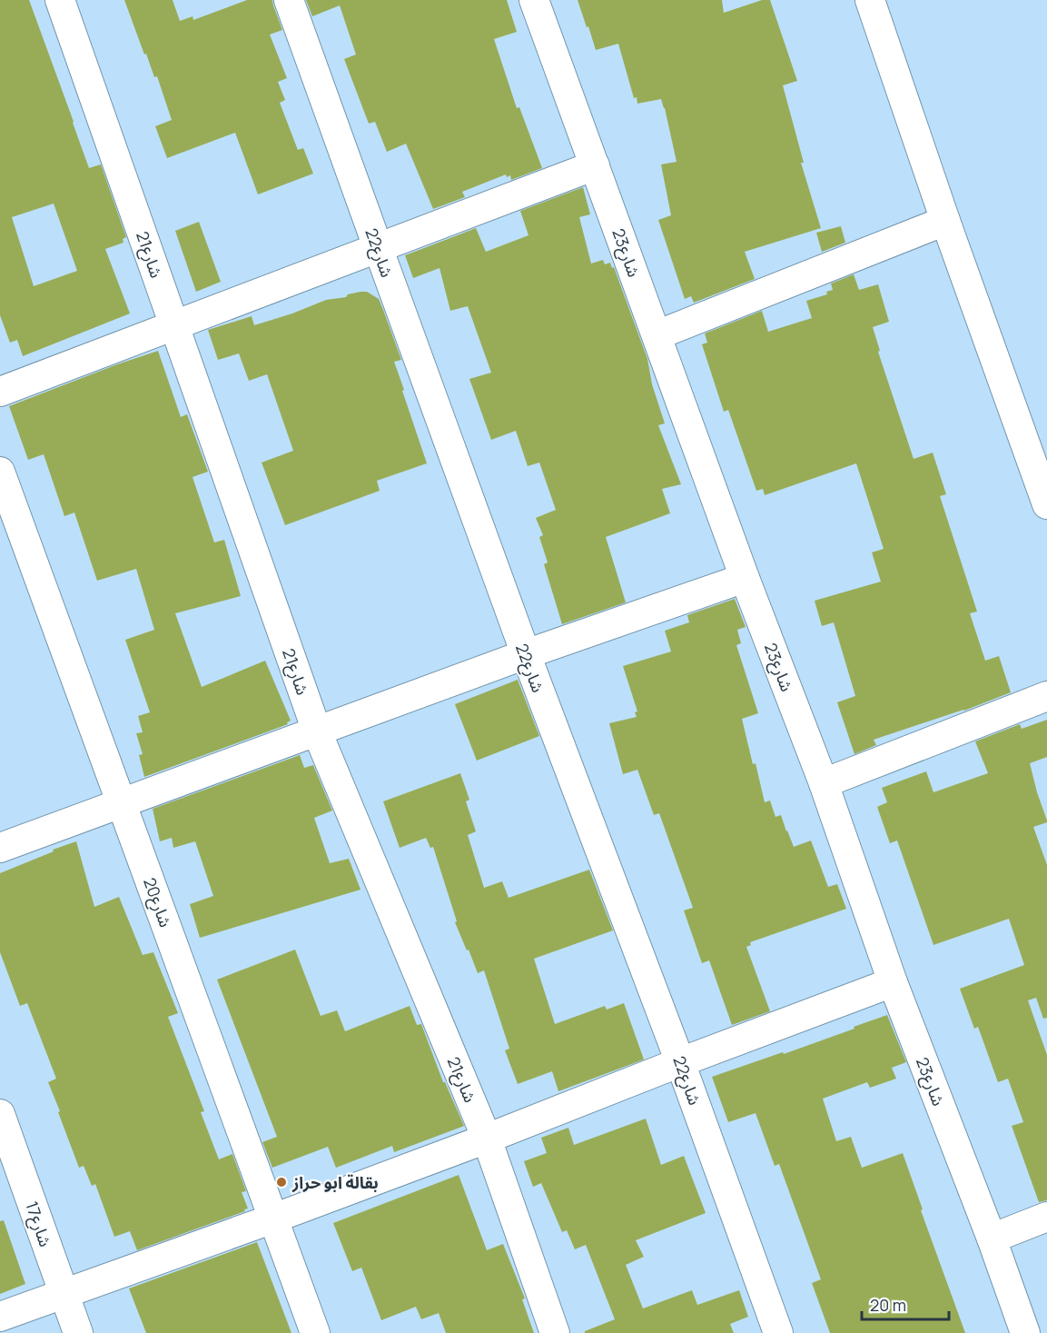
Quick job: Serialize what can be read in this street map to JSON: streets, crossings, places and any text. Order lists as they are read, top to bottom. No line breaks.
{"streets":{"street":["شارع22","شارع23","شارع21","شارع20","شارع17"]},"places":["بقالة ابو حراز"],"scale_bar":"20 m"}
